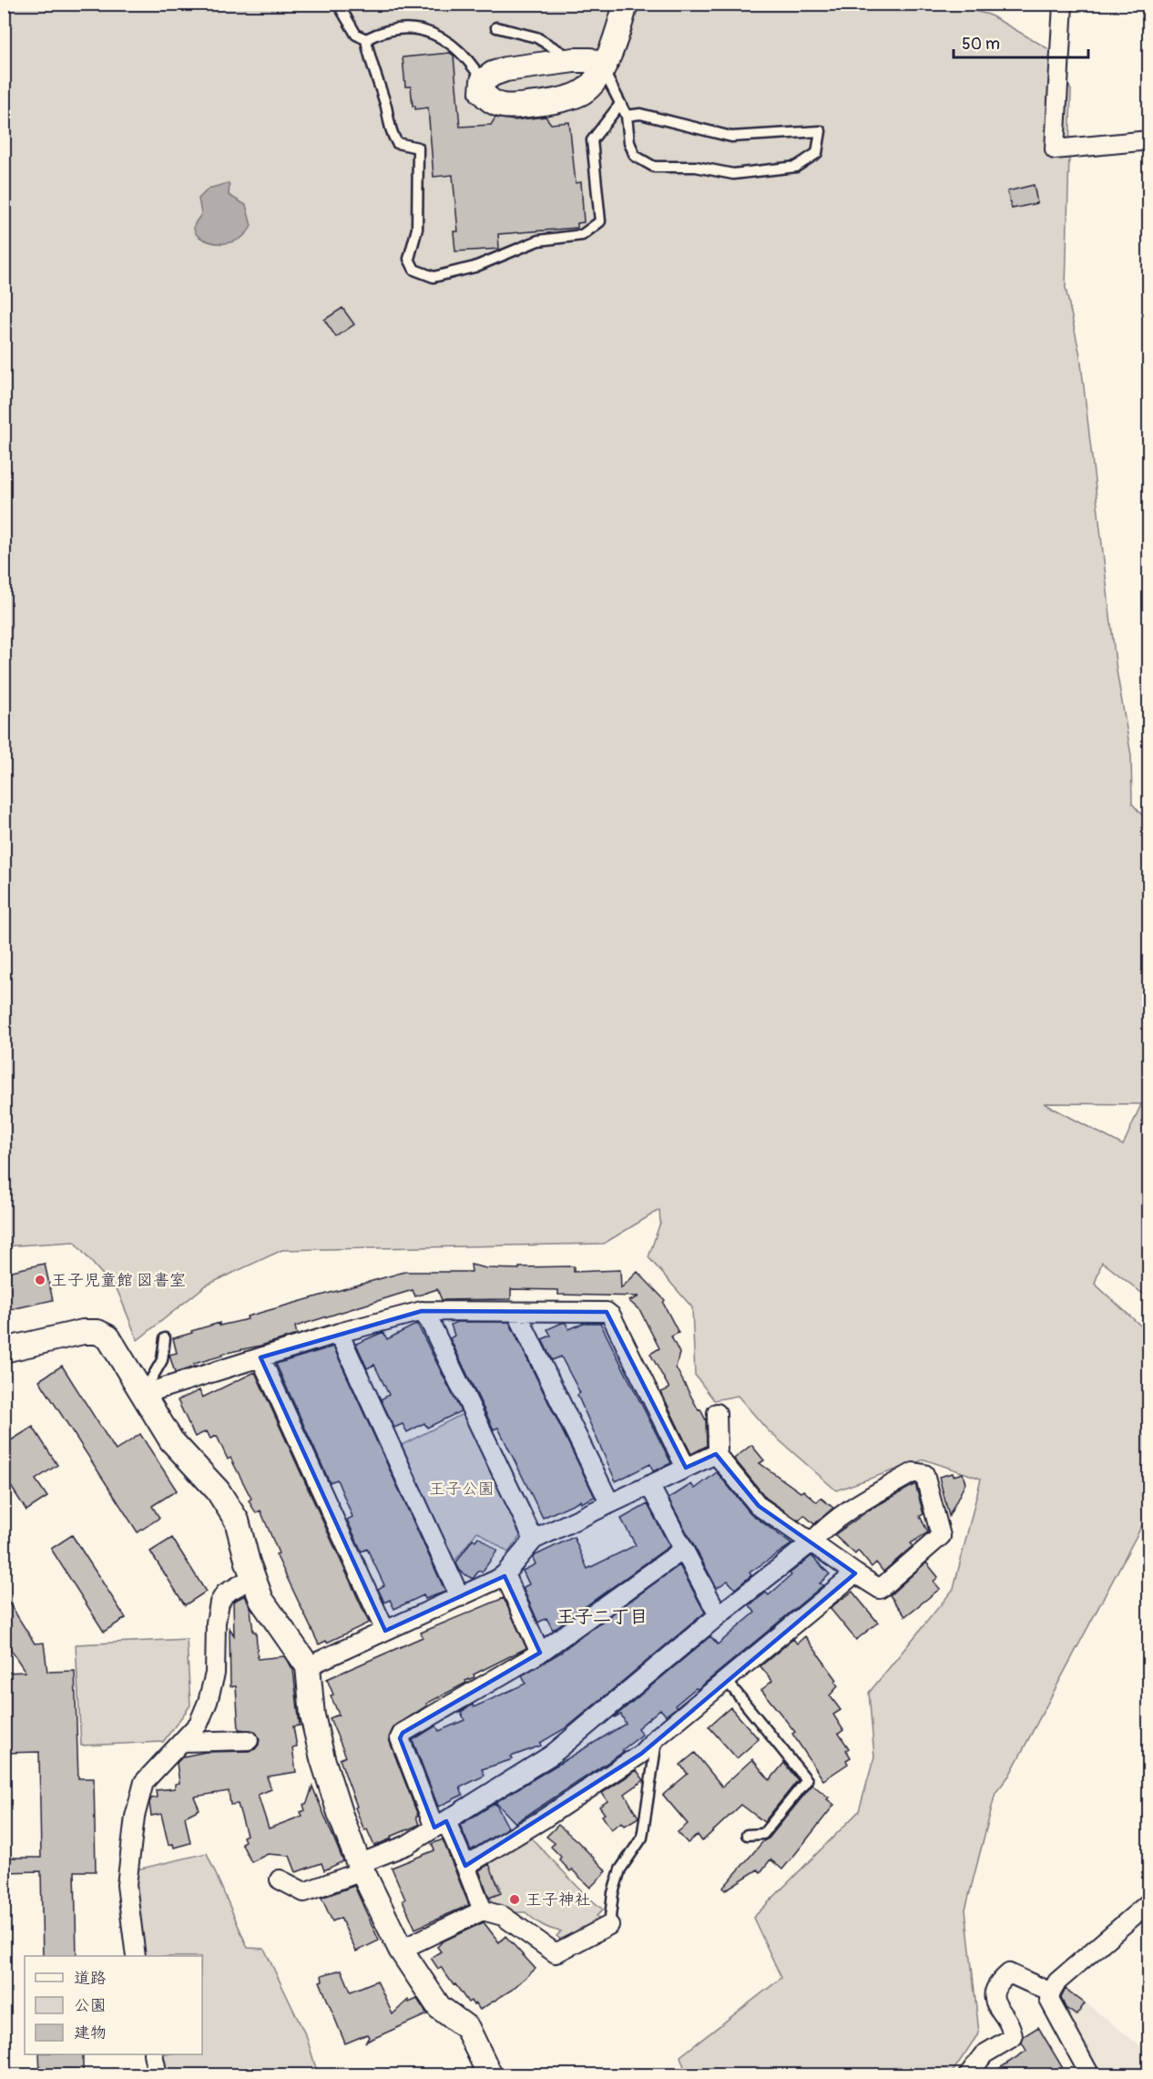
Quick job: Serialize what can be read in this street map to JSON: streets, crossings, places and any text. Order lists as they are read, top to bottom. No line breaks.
{"districts":["王子二丁目"],"parks":["王子公園"],"places":["王子児童館 図書室","王子神社"],"legend":["道路","公園","建物"],"scale_bar":"50 m"}
